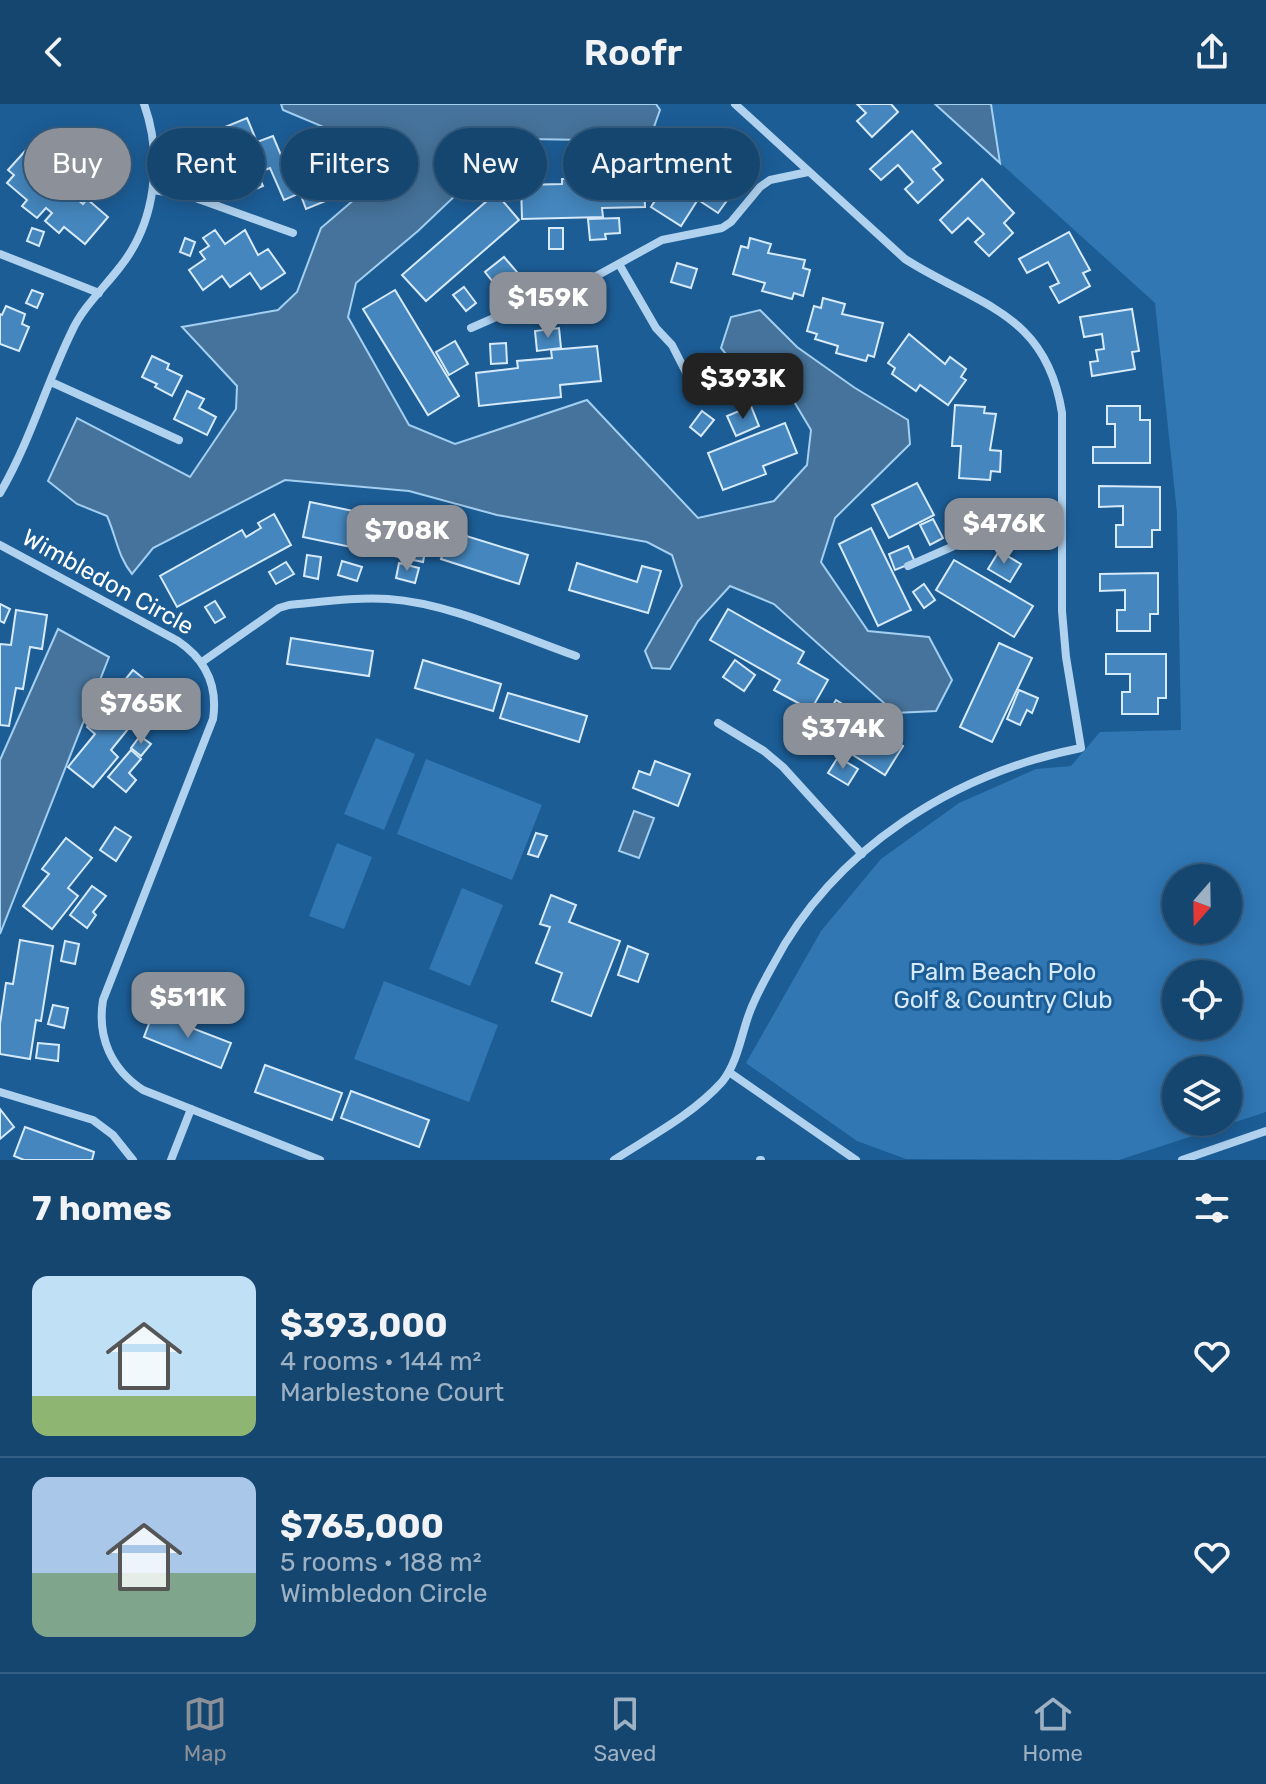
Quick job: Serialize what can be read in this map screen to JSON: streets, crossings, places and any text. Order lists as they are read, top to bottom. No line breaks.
{"streets":{"street":["Wimbledon Circle"]},"parks":["Palm Beach Polo Golf & Country Club"],"north":"bottom","page":{"header":"Roofr","chip":["Buy","Rent","Filters","New","Apartment"],"price":["$159K","$393K","$476K","$708K","$765K","$374K","$511K"],"heading":"7 homes","list":[{"name":"$393,000","note":"4 rooms · 144 m² · Marblestone Court"},{"name":"$765,000","note":"5 rooms · 188 m² · Wimbledon Circle"}],"tabs":["Map","Saved","Home"]}}
